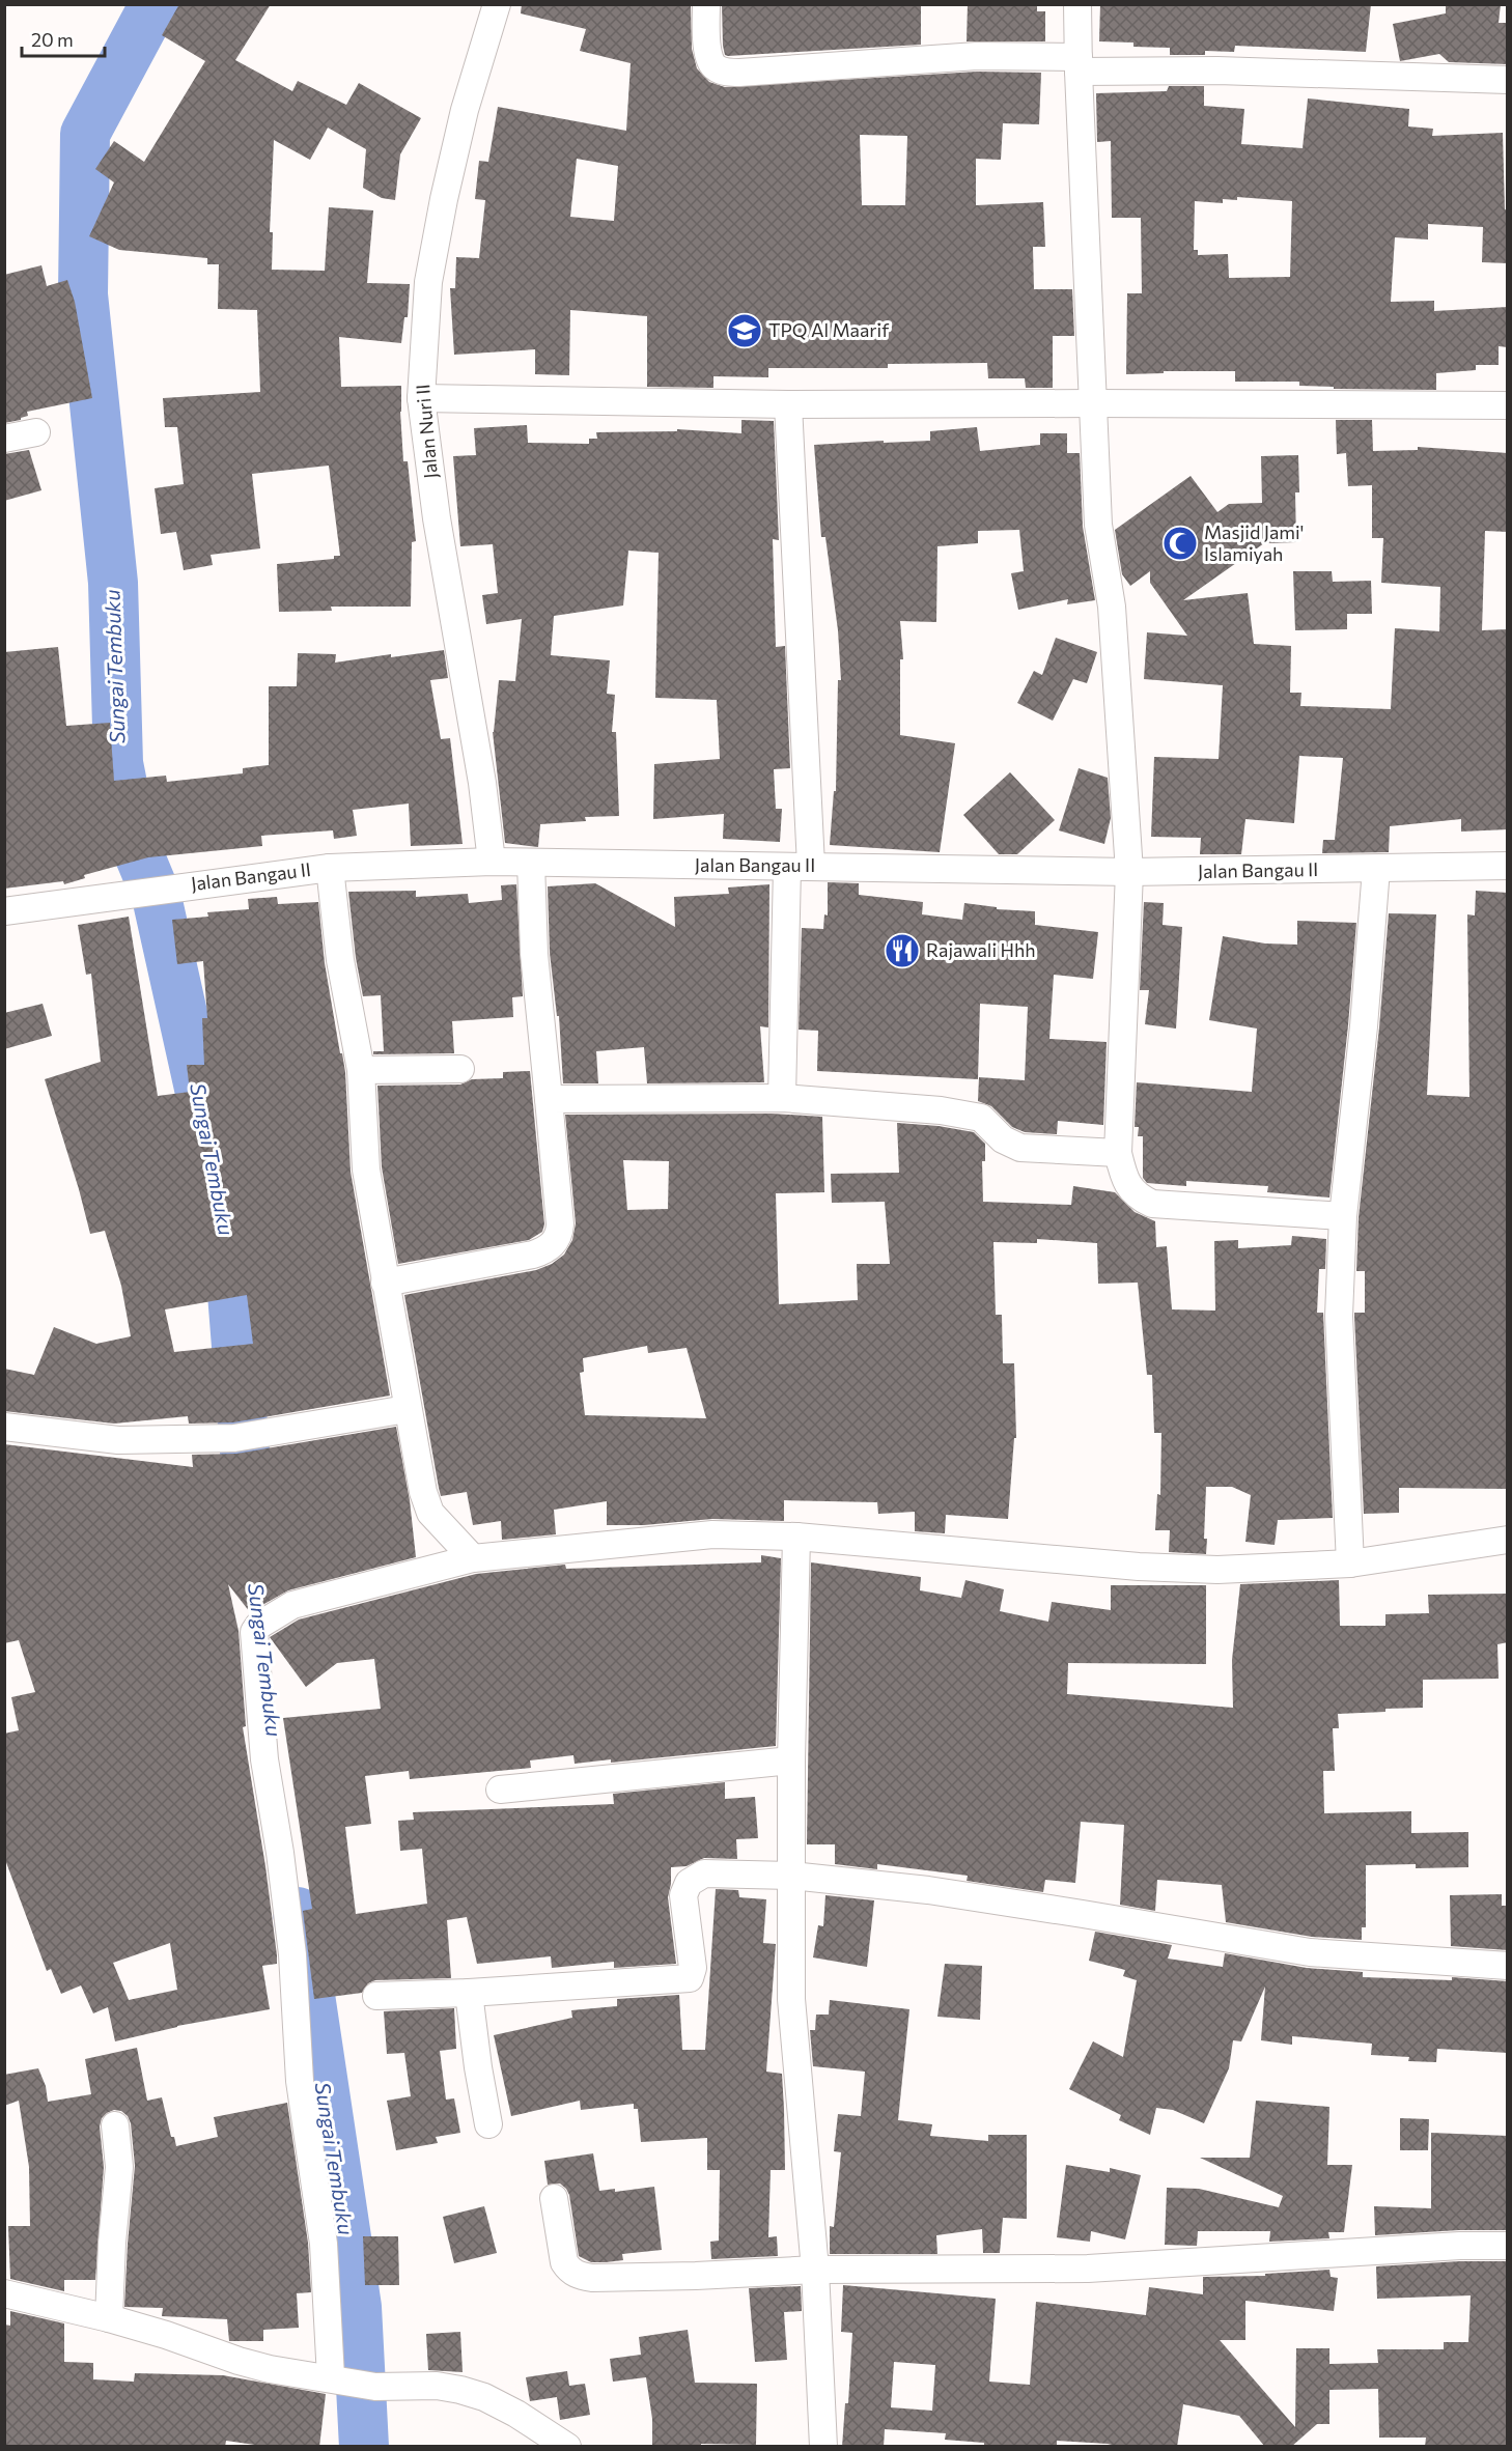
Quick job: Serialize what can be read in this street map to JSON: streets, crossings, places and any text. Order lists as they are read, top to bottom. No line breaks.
{"streets":{"street":["Jalan Nuri II","Jalan Bangau II"]},"crossings":[["Jalan Nuri II","Jalan Bangau II"]],"water":["Sungai Tembuku"],"places":{"school or university":["TPQ Al Maarif"],"mosque":["Masjid Jami' Islamiyah"],"restaurant":["Rajawali Hhh"]},"scale_bar":"20 m"}
